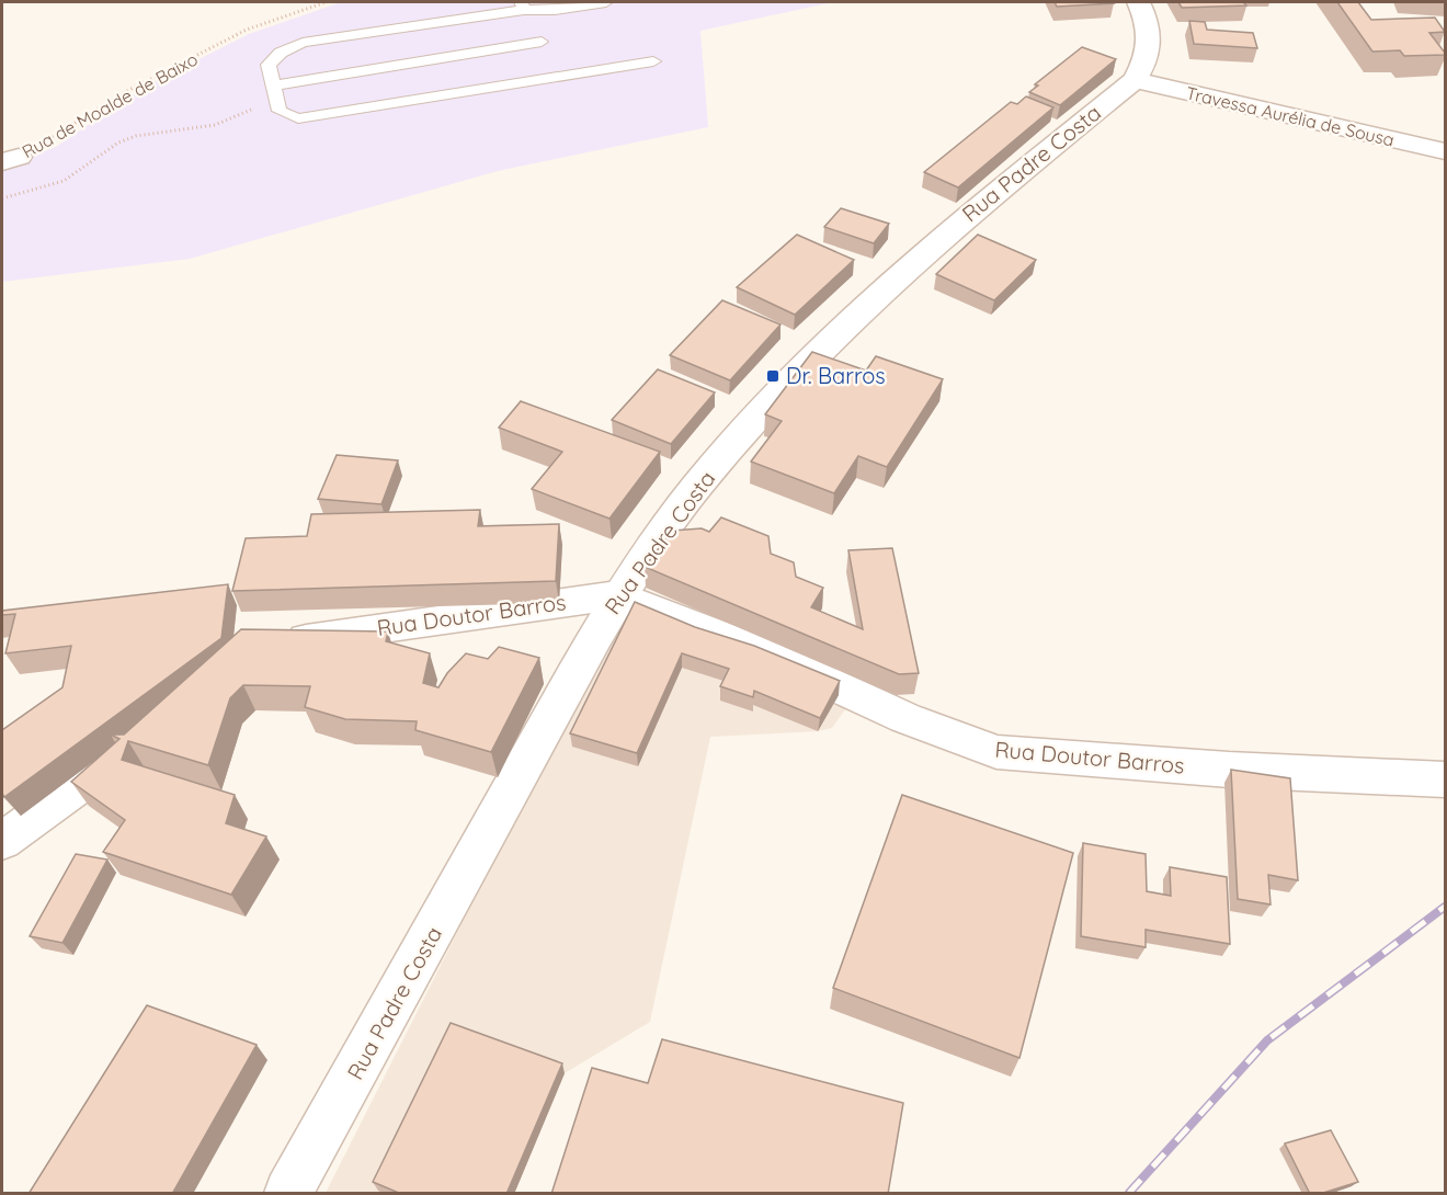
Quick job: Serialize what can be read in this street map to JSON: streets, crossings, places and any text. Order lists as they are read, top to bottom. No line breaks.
{"streets":{"street":["Travessa Aurélia de Sousa","Rua Padre Costa","Rua Doutor Barros"],"path":["Rua de Moalde de Baixo"]},"crossings":[["Travessa Aurélia de Sousa","Rua Padre Costa"],["Rua Padre Costa","Rua Doutor Barros"]],"places":{"transit":["Dr. Barros"]}}
